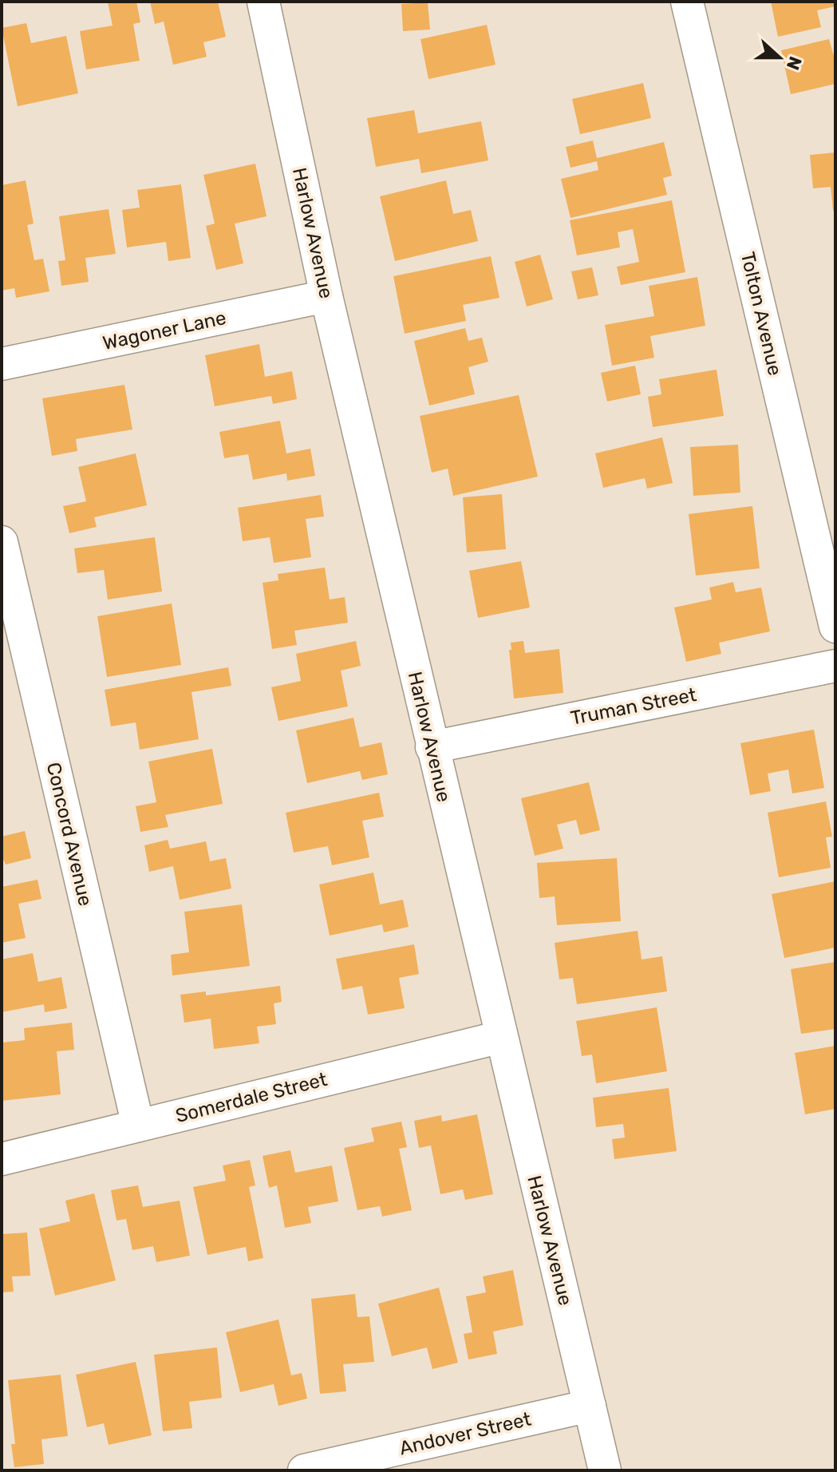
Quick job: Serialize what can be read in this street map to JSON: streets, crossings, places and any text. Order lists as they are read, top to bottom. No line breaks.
{"streets":{"street":["Harlow Avenue","Tolton Avenue","Wagoner Lane","Truman Street","Concord Avenue","Somerdale Street","Andover Street"]},"crossings":[["Harlow Avenue","Wagoner Lane"],["Harlow Avenue","Truman Street"],["Harlow Avenue","Somerdale Street"],["Harlow Avenue","Andover Street"],["Concord Avenue","Somerdale Street"]],"north":"right"}
